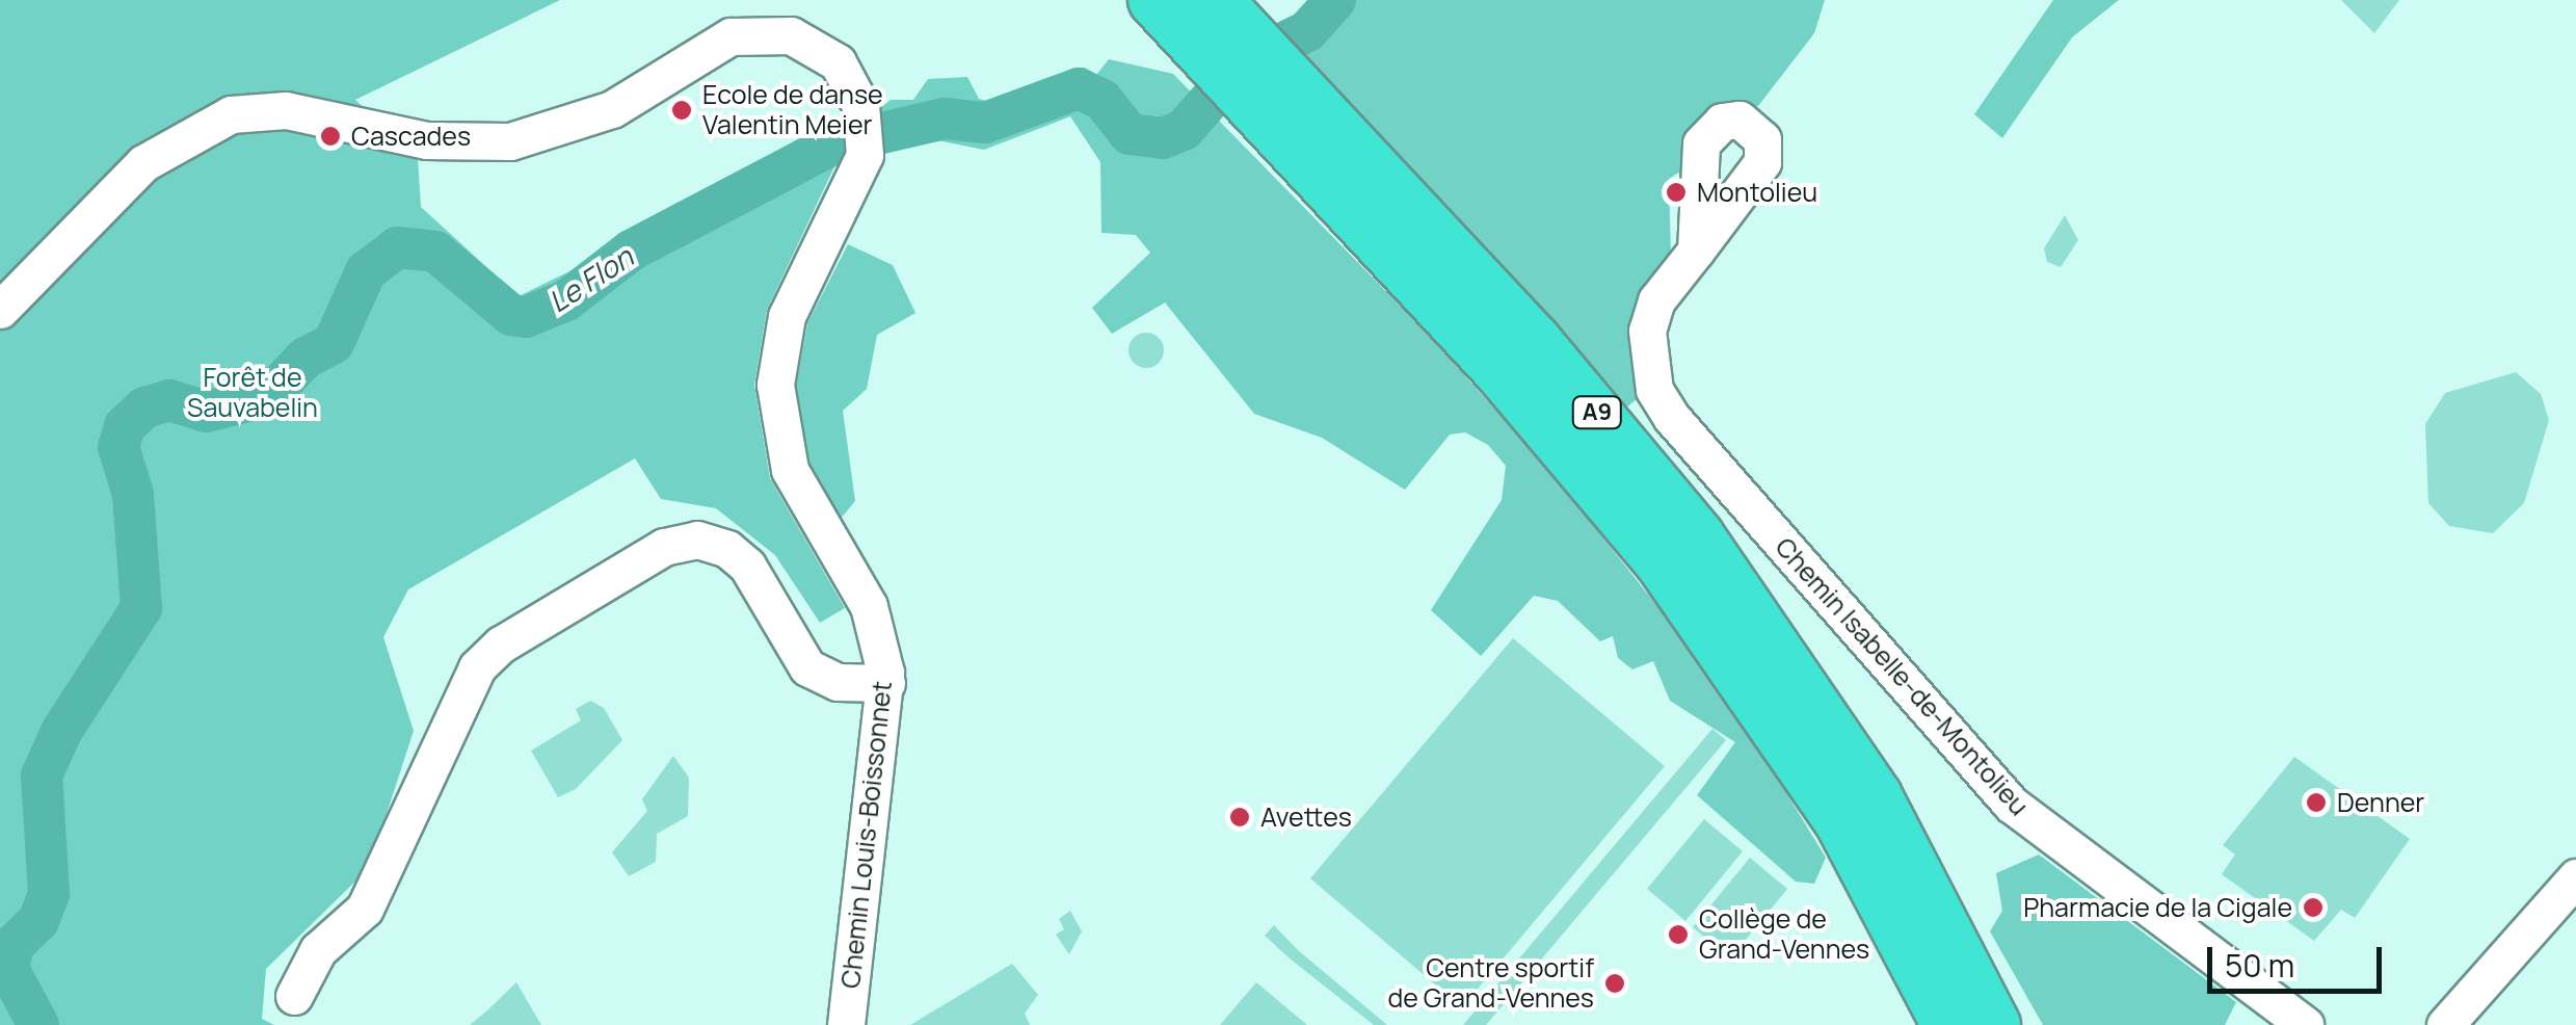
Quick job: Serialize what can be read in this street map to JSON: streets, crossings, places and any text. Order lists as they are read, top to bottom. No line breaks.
{"streets":{"highway":["A9"],"street":["Chemin Isabelle-de-Montolieu","Chemin Louis-Boissonnet"]},"water":["Le Flon"],"parks":["Forêt de Sauvabelin"],"places":["Ecole de danse Valentin Meier","Cascades","Montolieu","Denner","Avettes","Pharmacie de la Cigale","Collège de Grand-Vennes","Centre sportif de Grand-Vennes"],"scale_bar":"50 m"}
